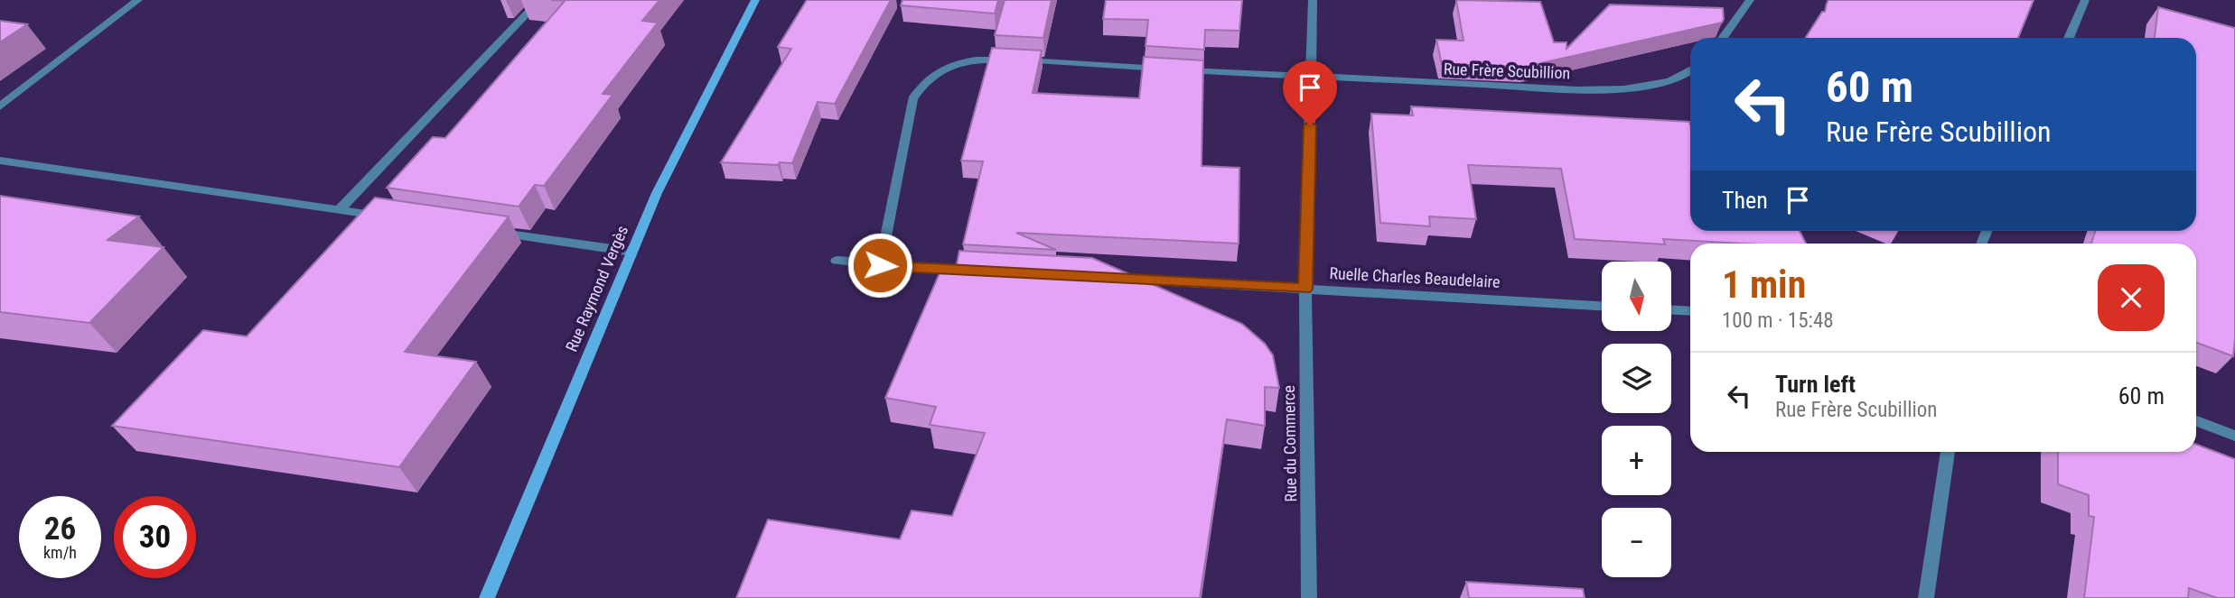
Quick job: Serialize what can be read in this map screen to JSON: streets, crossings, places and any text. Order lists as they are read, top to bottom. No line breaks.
{"streets":{"main road":["Rue Raymond Vergès"],"street":["Rue Frère Scubillion","Ruelle Charles Beaudelaire","Rue du Commerce"]},"crossings":[["Ruelle Charles Beaudelaire","Rue du Commerce"]],"north":"bottom","page":{"turn":["60 m","Rue Frère Scubillion"],"then":"Then","heading":["1 min","100 m · 15:48"],"map_buttons":["+","−"],"list":[{"name":"Turn left","note":"Rue Frère Scubillion","value":"60 m"}],"speed":"26 km/h","limit":"30"}}
